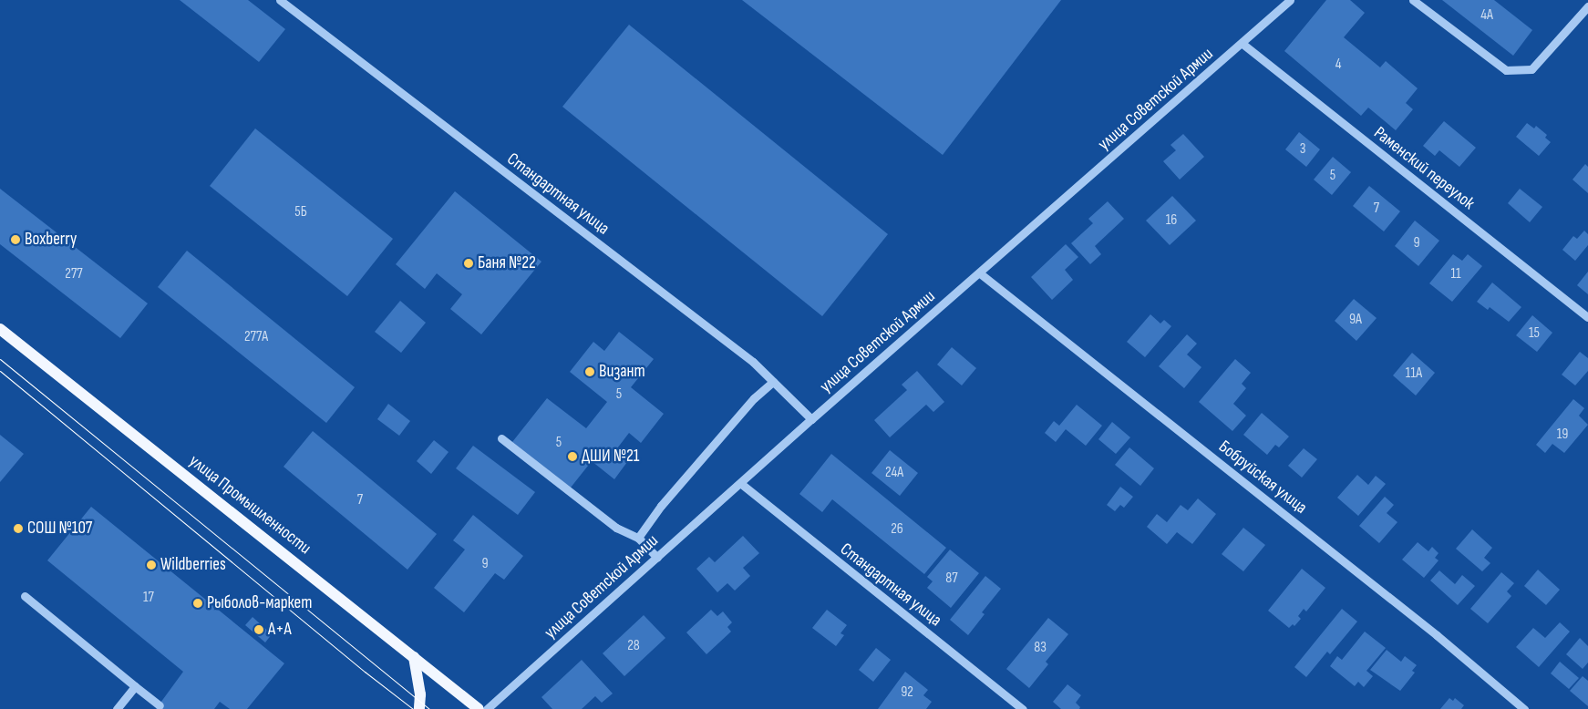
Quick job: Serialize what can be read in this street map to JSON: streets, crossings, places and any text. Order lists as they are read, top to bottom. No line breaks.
{"streets":{"main road":["улица Промышленности"],"street":["улица Советской Армии","Раменский переулок","Стандартная улица","Бобруйская улица"]},"crossings":[["улица Советской Армии","Раменский переулок"],["улица Советской Армии","Стандартная улица"],["улица Советской Армии","Бобруйская улица"]],"places":["Boxberry","Баня №22","Визант","ДШИ №21","СОШ №107","Wildberries","Рыболов-маркет","А+A"],"house_numbers":["4А","4","3","5","7","5Б","16","9","277","11","9А","15","277А","11А","5","19","5","24А","7","26","9","87","17","28","83","92"]}
